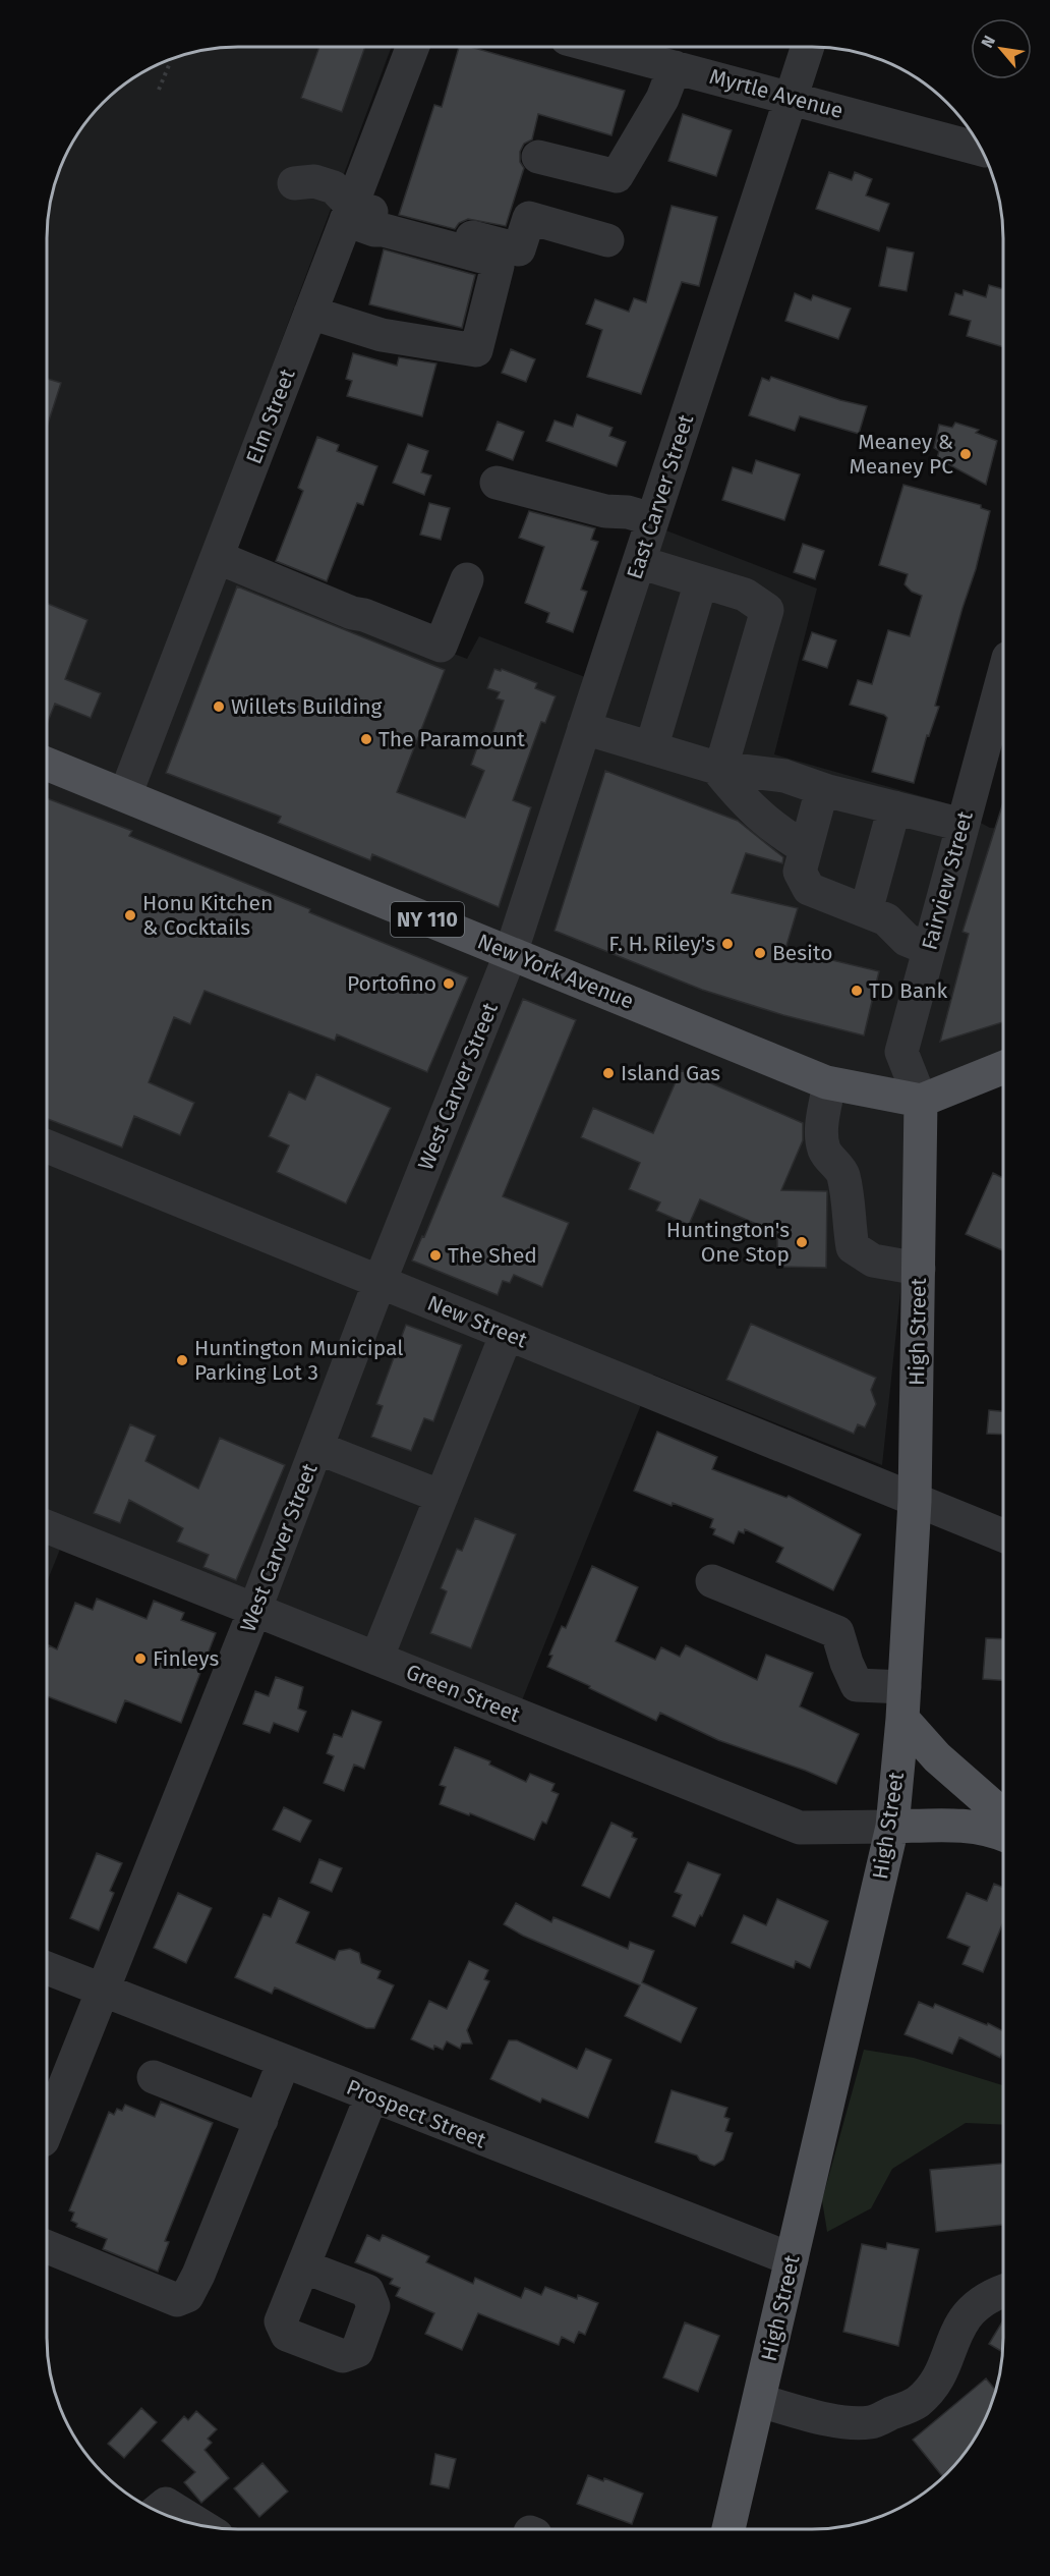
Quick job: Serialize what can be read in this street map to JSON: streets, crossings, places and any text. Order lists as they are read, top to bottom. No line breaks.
{"streets":{"main road":["NY 110","New York Avenue","High Street"],"street":["Myrtle Avenue","Elm Street","East Carver Street","Fairview Street","West Carver Street","New Street","Green Street","Prospect Street"]},"crossings":[["Myrtle Avenue","East Carver Street"],["Elm Street","New York Avenue"],["East Carver Street","New York Avenue"],["East Carver Street","West Carver Street"],["Fairview Street","New York Avenue"],["Fairview Street","High Street"],["New York Avenue","West Carver Street"],["New York Avenue","High Street"],["West Carver Street","New Street"],["West Carver Street","Green Street"],["West Carver Street","Prospect Street"],["New Street","High Street"],["High Street","Green Street"],["High Street","Prospect Street"]],"places":["Meaney & Meaney PC","Willets Building","The Paramount","Honu Kitchen & Cocktails","F. H. Riley's","Besito","Portofino","TD Bank","Island Gas","Huntington's One Stop","The Shed","Huntington Municipal Parking Lot 3","Finleys"],"north":"top left"}
